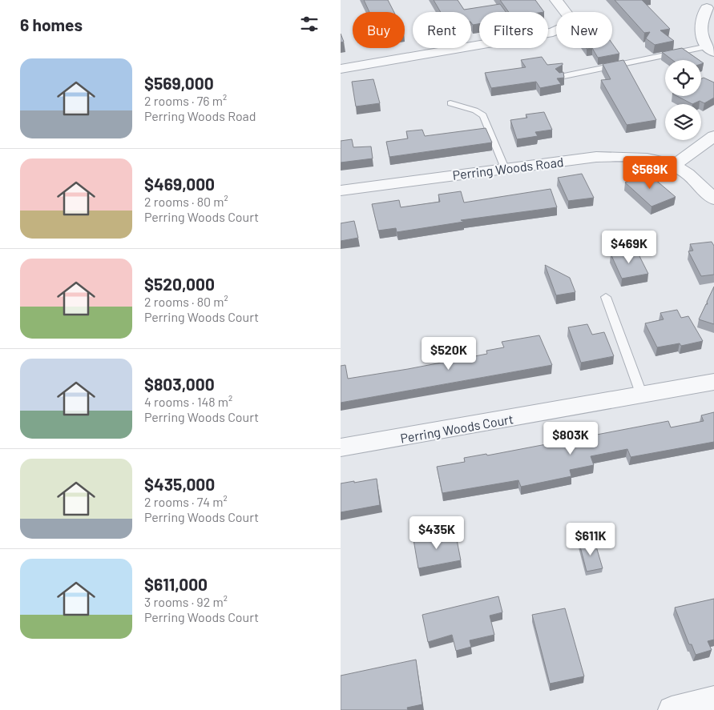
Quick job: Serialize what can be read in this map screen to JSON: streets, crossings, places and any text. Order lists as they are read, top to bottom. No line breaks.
{"streets":{"street":["Perring Woods Road","Perring Woods Court"]},"page":{"heading":"6 homes","chip":["Buy","Rent","Filters","New"],"list":[{"name":"$569,000","note":"2 rooms · 76 m² · Perring Woods Road"},{"name":"$469,000","note":"2 rooms · 80 m² · Perring Woods Court"},{"name":"$520,000","note":"2 rooms · 80 m² · Perring Woods Court"},{"name":"$803,000","note":"4 rooms · 148 m² · Perring Woods Court"},{"name":"$435,000","note":"2 rooms · 74 m² · Perring Woods Court"},{"name":"$611,000","note":"3 rooms · 92 m² · Perring Woods Court"}],"price":["$569K","$469K","$520K","$803K","$435K","$611K"]}}
